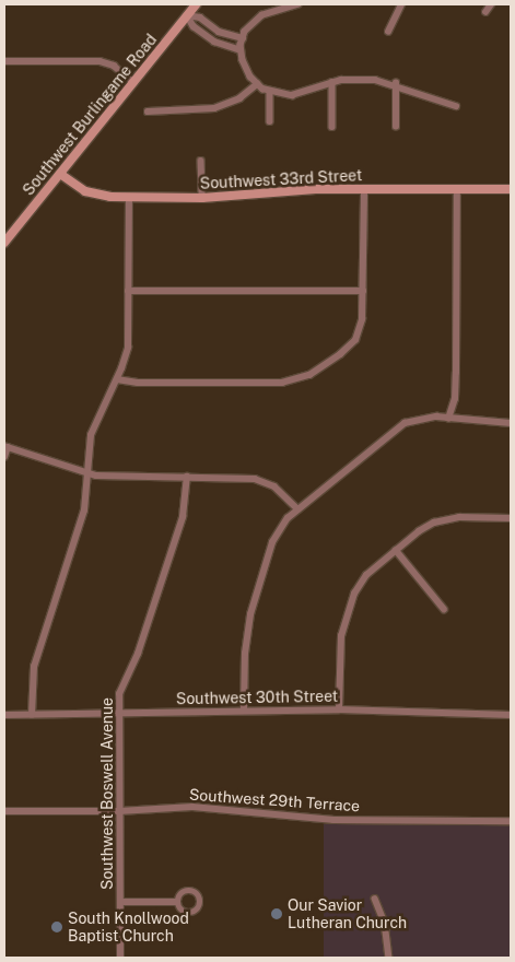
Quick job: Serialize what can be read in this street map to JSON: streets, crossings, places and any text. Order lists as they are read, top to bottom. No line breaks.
{"streets":{"street":["Southwest Burlingame Road","Southwest 33rd Street","Southwest 30th Street","Southwest Boswell Avenue","Southwest 29th Terrace"]},"crossings":[["Southwest Burlingame Road","Southwest 33rd Street"],["Southwest 30th Street","Southwest Boswell Avenue"],["Southwest Boswell Avenue","Southwest 29th Terrace"]],"places":["Our Savior Lutheran Church","South Knollwood Baptist Church"]}
